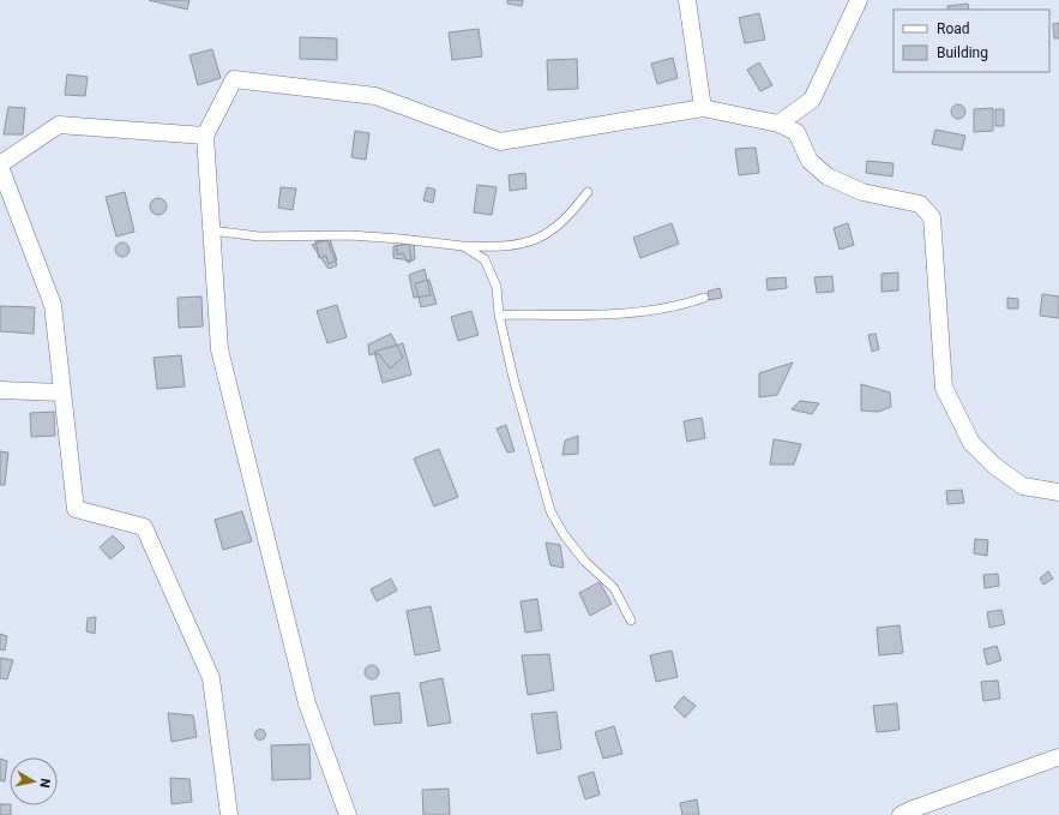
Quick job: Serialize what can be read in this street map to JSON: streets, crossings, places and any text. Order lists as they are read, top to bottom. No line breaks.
{"legend":["Road","Building"],"north":"right"}
